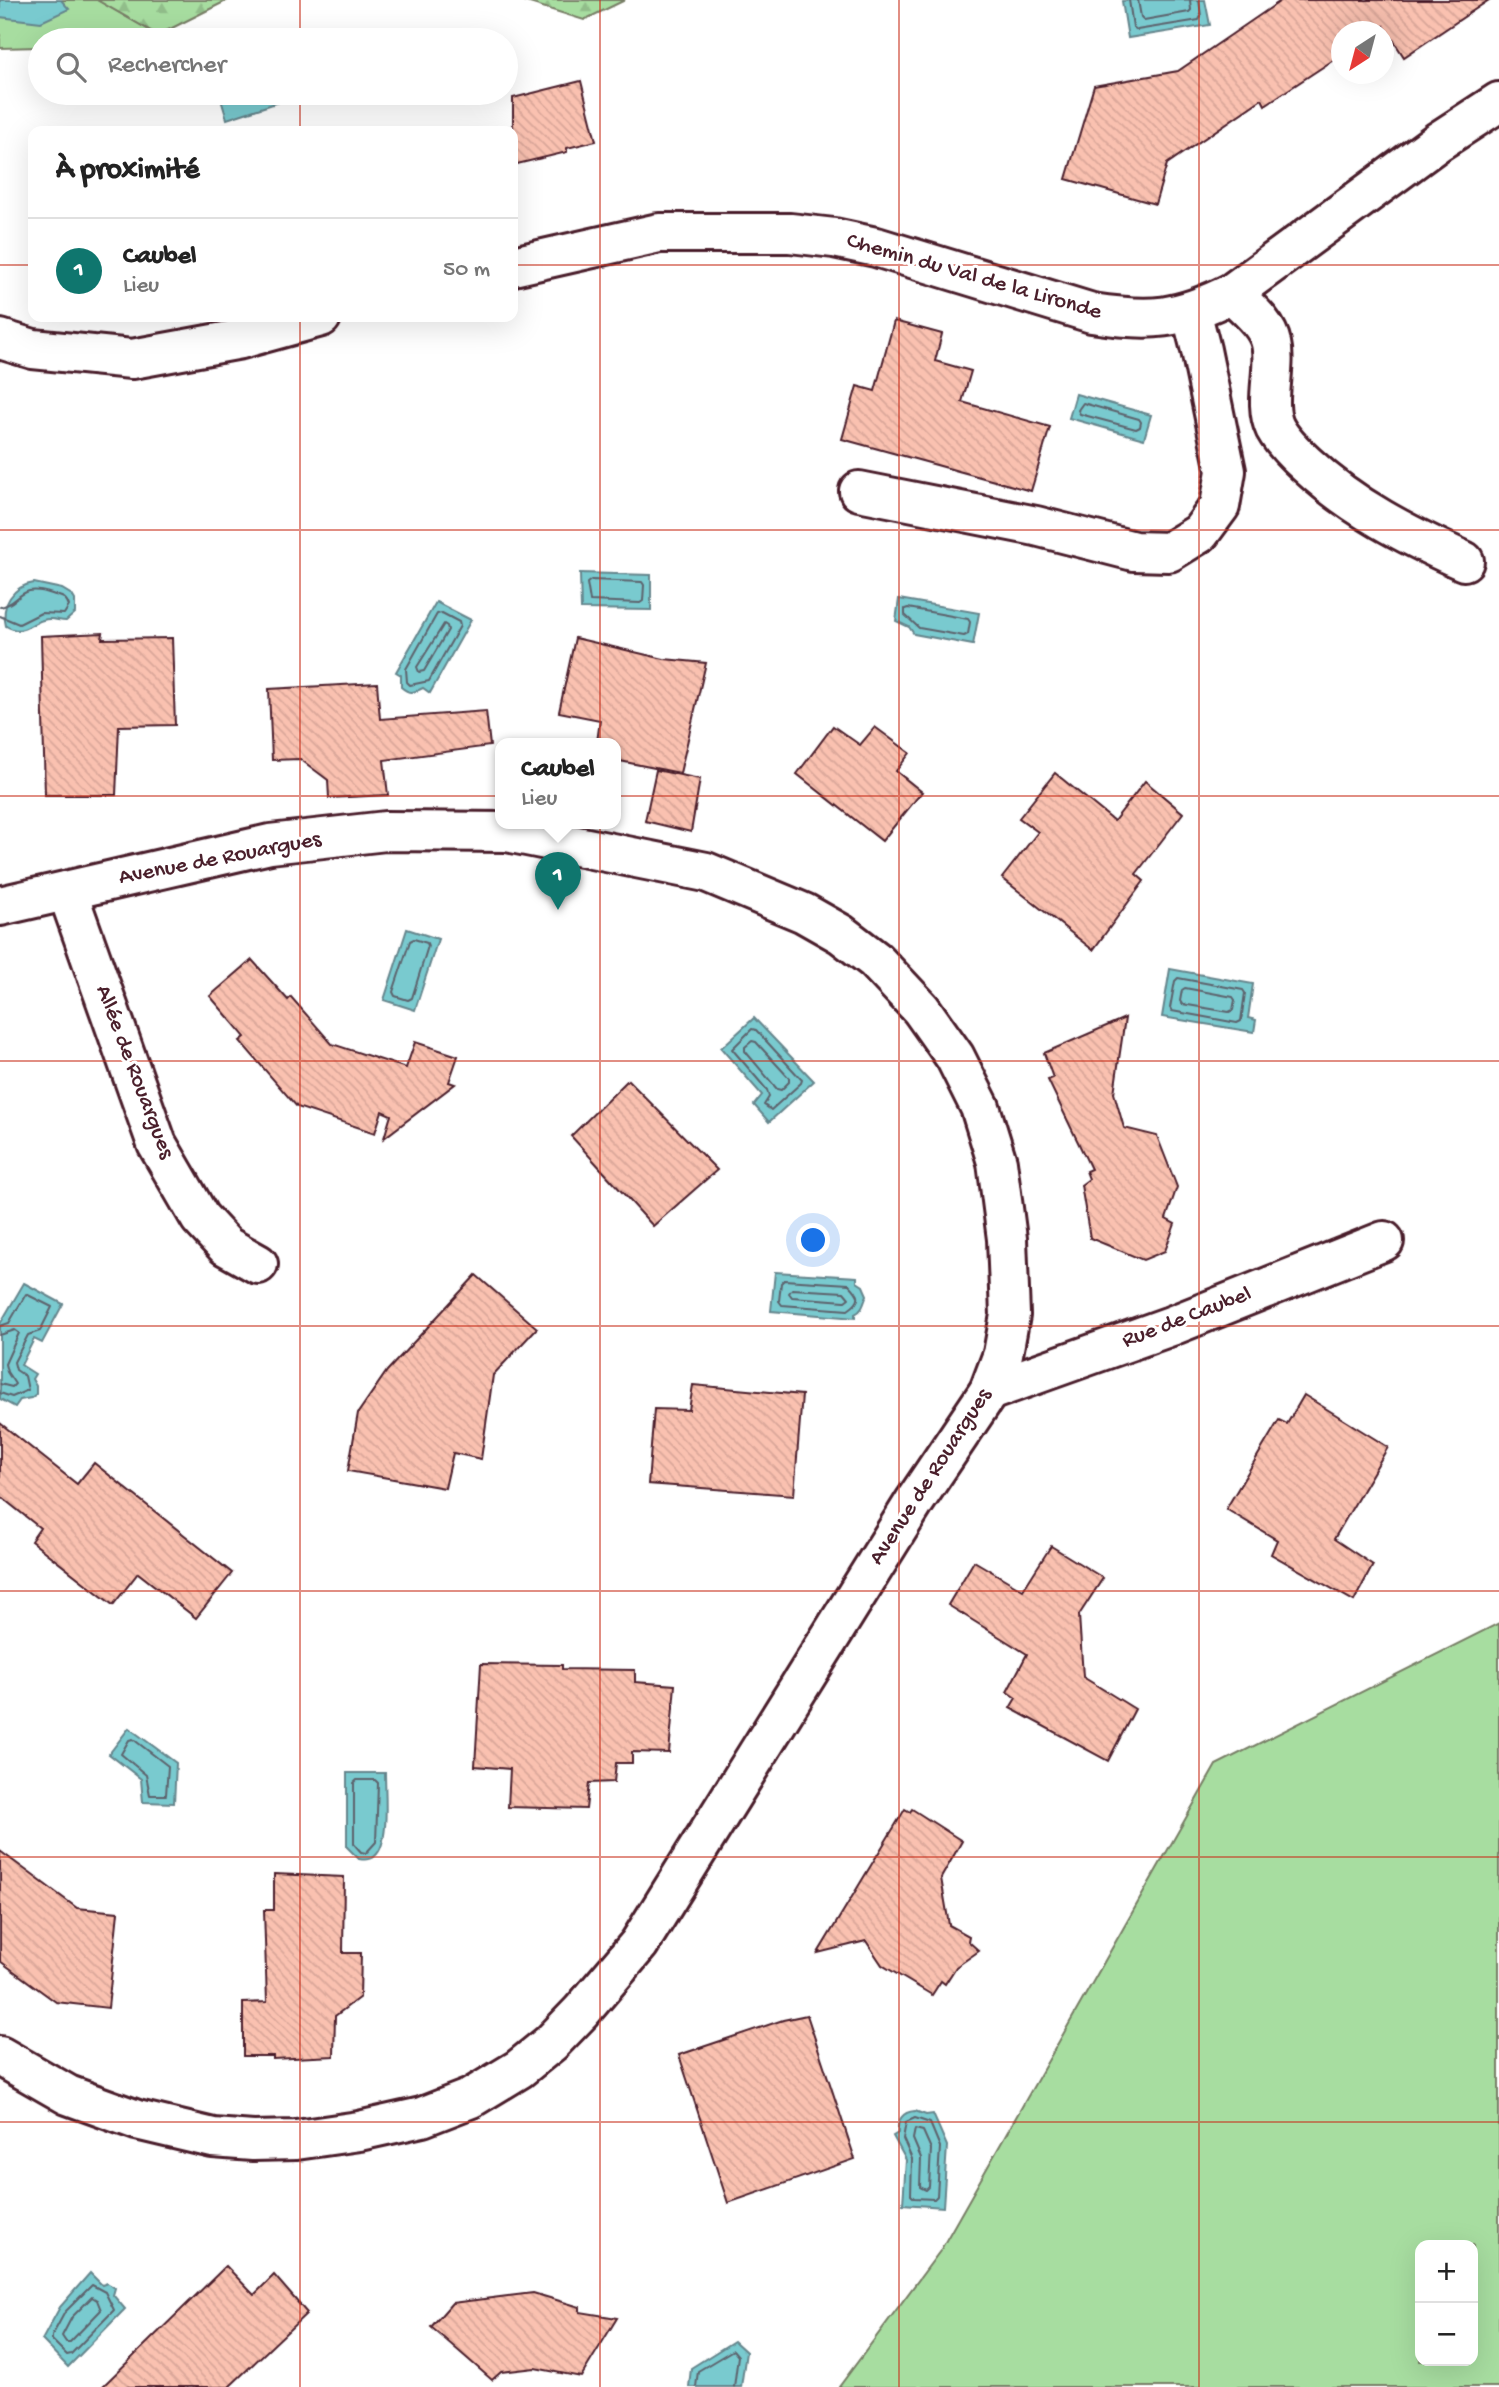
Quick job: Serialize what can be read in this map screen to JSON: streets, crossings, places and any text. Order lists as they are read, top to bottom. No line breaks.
{"streets":{"street":["Chemin du Val de la Lironde","Avenue de Rouargues","Allée de Rouargues","Rue de Caubel"]},"crossings":[["Avenue de Rouargues","Allée de Rouargues"],["Avenue de Rouargues","Rue de Caubel"]],"north":"bottom left","page":{"search":"Rechercher","heading":"À proximité","list":[{"mark":"1","name":"Caubel","note":"Lieu","value":"50 m"}],"popup":["Caubel","Lieu"],"pins":"1","map_buttons":["+","−"]}}
